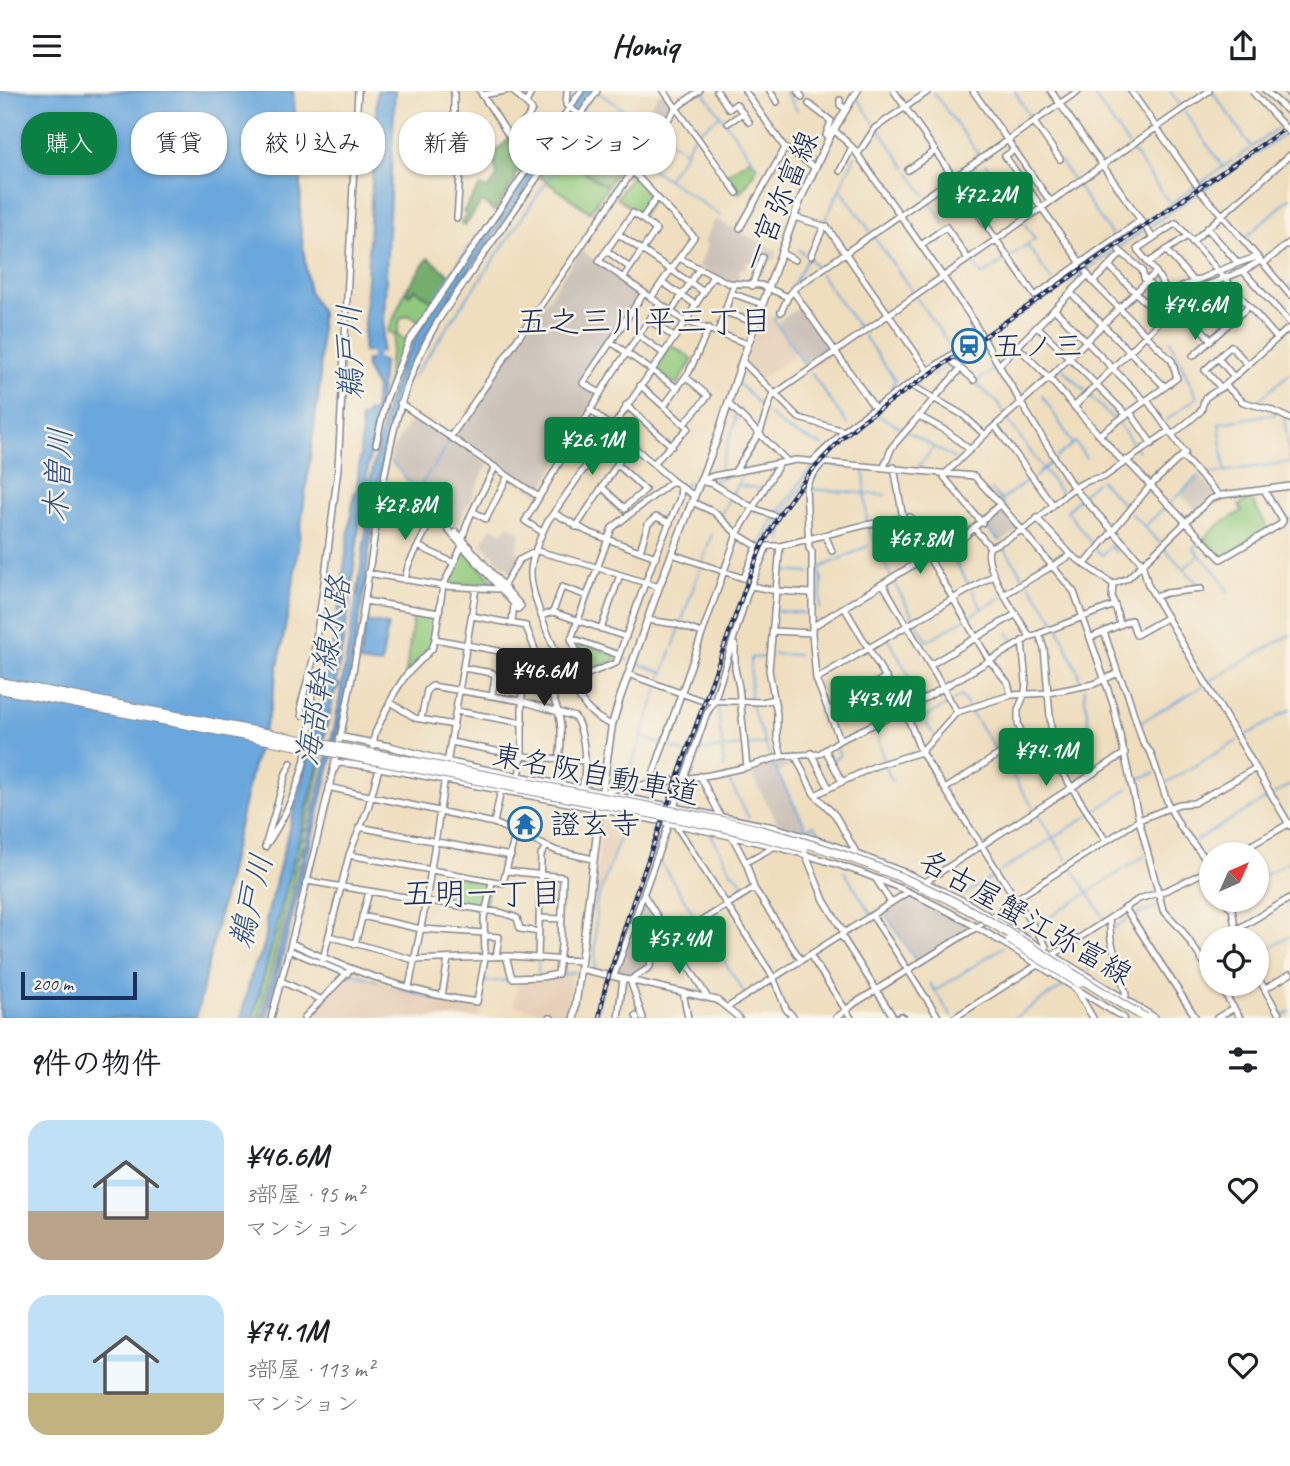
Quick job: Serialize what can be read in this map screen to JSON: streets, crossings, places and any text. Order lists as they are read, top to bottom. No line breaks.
{"streets":{"highway":["東名阪自動車道"],"main road":["一宮弥富線","名古屋蟹江弥富線"]},"crossings":[["一宮弥富線","名古屋蟹江弥富線"]],"districts":["五之三川平三丁目","五明一丁目"],"water":["鵜戸川","木曽川","海部幹線水路"],"places":{"station":["五ノ三"],"temple":["證玄寺"]},"scale_bar":"200 m","north":"top right","page":{"header":"Homiq","chip":["購入","賃貸","絞り込み","新着","マンション"],"price":["¥72.2M","¥74.6M","¥26.1M","¥27.8M","¥67.8M","¥46.6M","¥43.4M","¥74.1M","¥57.4M"],"scale":"200 m","heading":"9件の物件","list":[{"name":"¥46.6M","note":"3部屋 · 95 m² · マンション"},{"name":"¥74.1M","note":"3部屋 · 113 m² · マンション"}]}}
